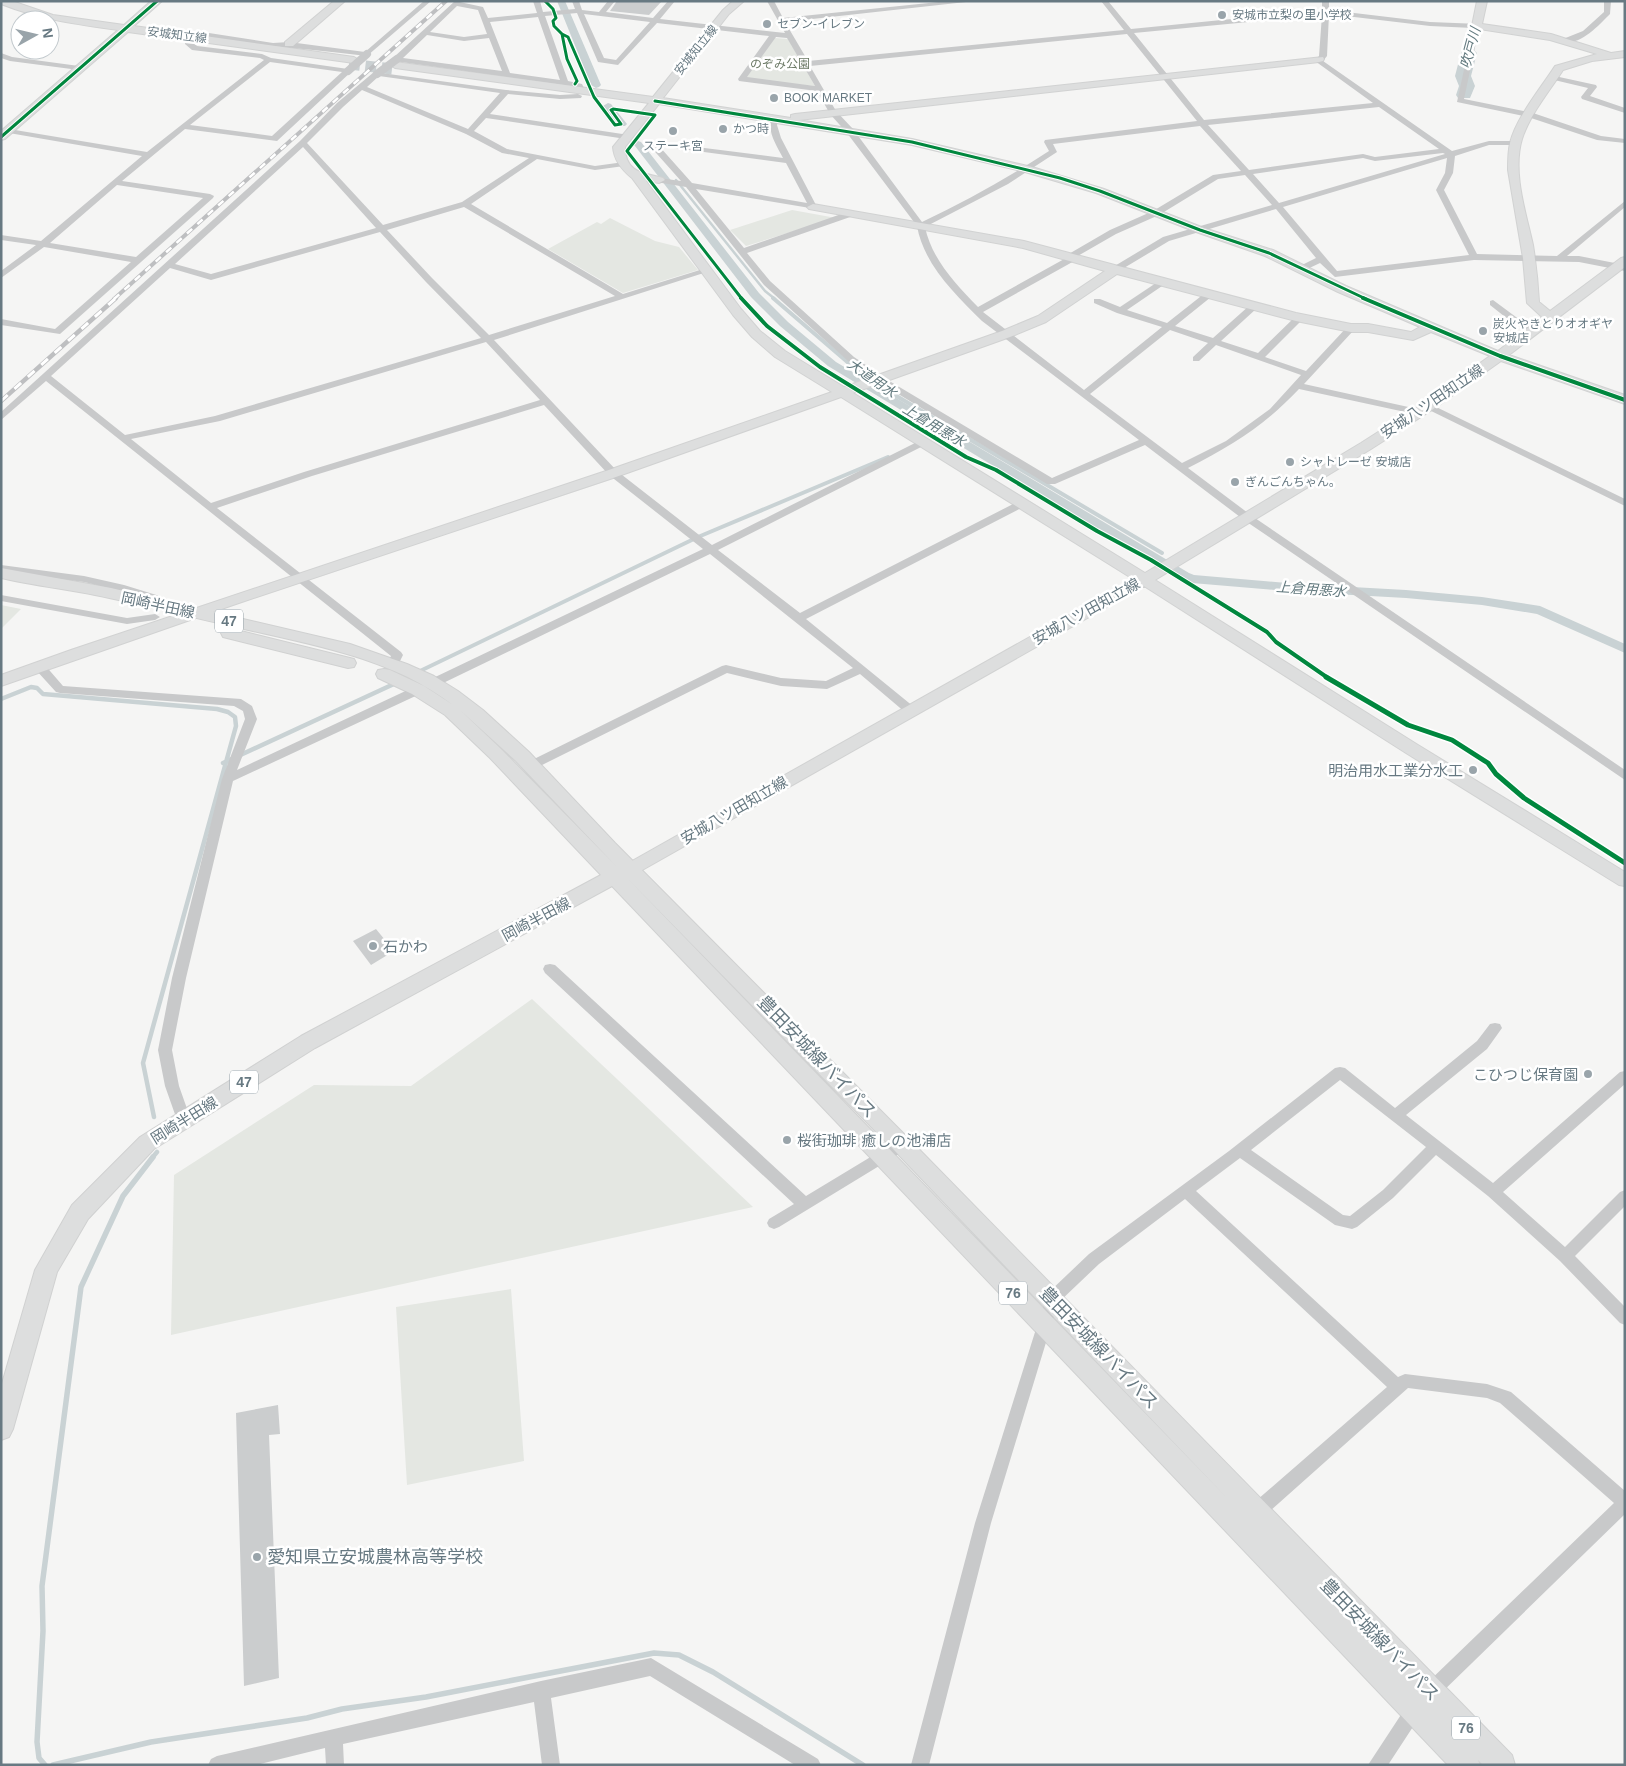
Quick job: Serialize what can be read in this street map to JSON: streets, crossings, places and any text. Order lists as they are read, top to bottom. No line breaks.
{"streets":{"main road":["岡崎半田線","47","豊田安城線バイパス","76"],"street":["安城知立線","安城八ツ田知立線"]},"crossings":[["安城八ツ田知立線","岡崎半田線"],["安城八ツ田知立線","豊田安城線バイパス"],["岡崎半田線","豊田安城線バイパス"]],"water":["吹戸川","大道用水","上倉用悪水"],"parks":["のぞみ公園"],"places":["安城市立梨の里小学校","セブン-イレブン","BOOK MARKET","かつ時","ステーキ宮","炭火やきとりオオギヤ 安城店","シャトレーゼ 安城店","ぎんごんちゃん。","明治用水工業分水工","石かわ","こひつじ保育園","桜街珈琲 癒しの池浦店","愛知県立安城農林高等学校"],"north":"right"}
